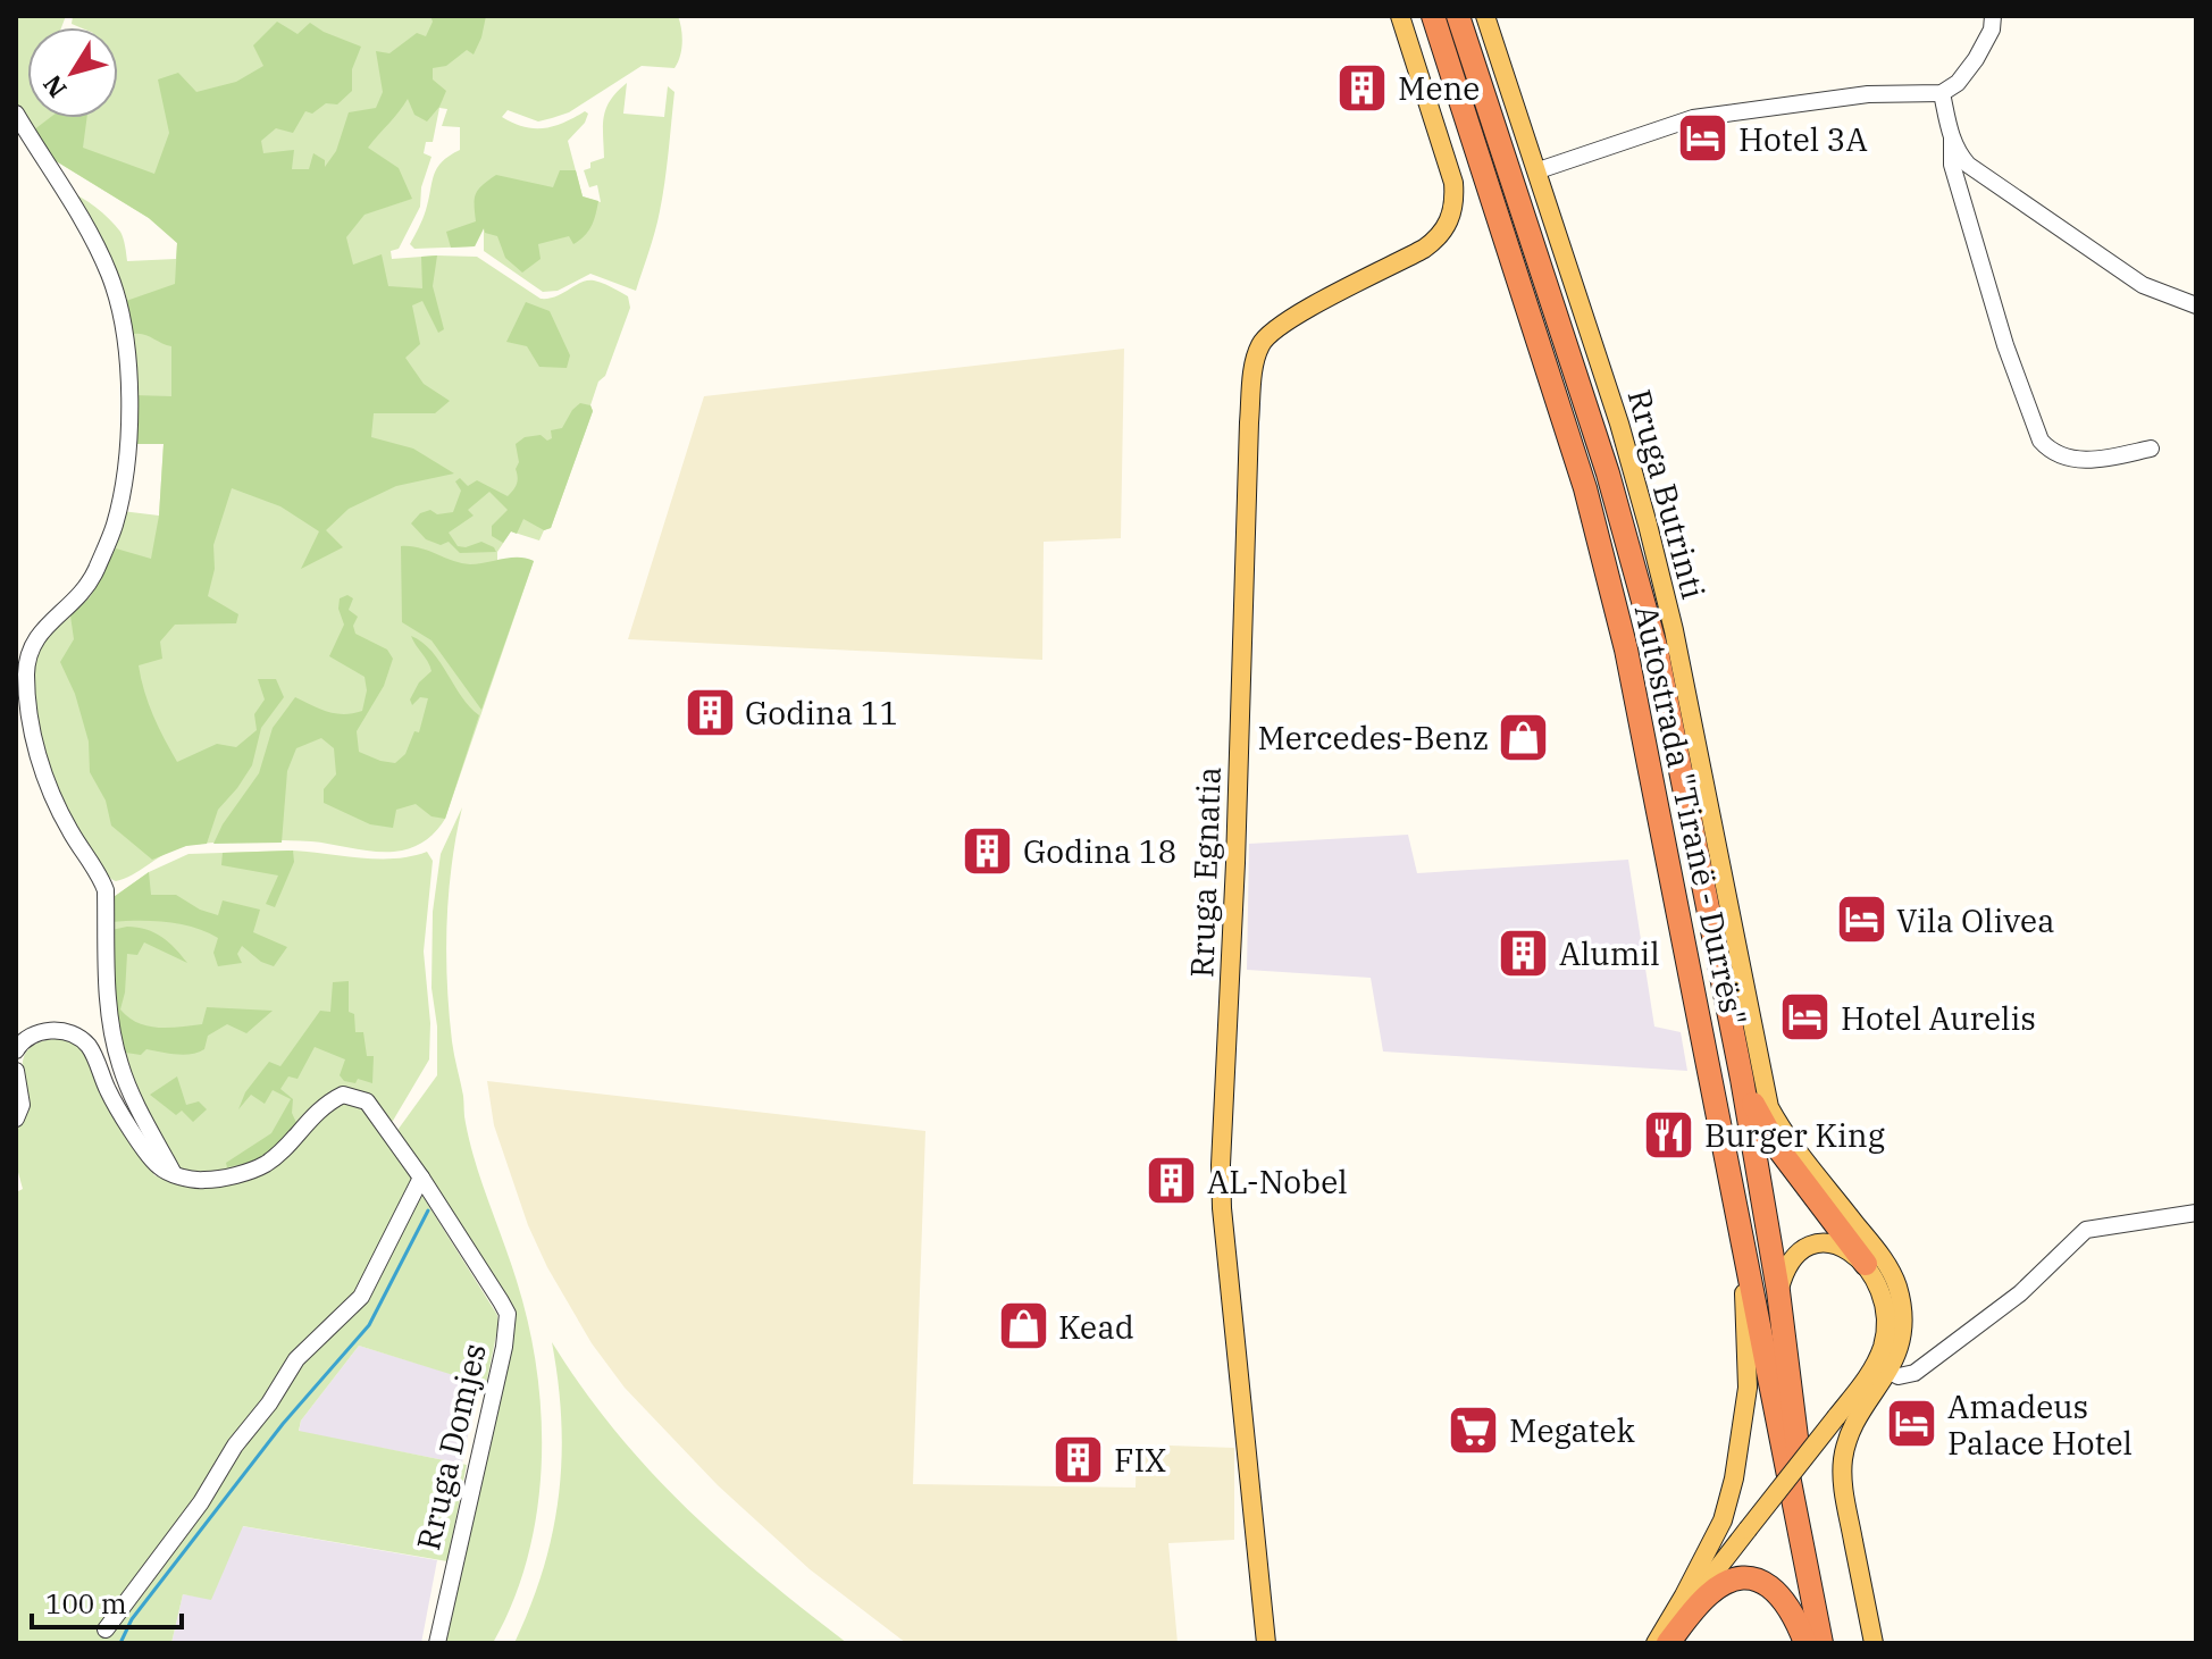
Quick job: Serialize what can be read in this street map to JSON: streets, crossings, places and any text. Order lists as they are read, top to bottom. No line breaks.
{"streets":{"highway":["Autostrada \"Tiranë - Durrës\""],"main road":["Rruga Butrinti","Rruga Egnatia"],"street":["Rruga Domjes"]},"places":{"building":["Mene","Godina 11","Godina 18","Alumil","AL-Nobel","FIX"],"hotel":["Hotel 3A","Vila Olivea","Hotel Aurelis","Amadeus Palace Hotel"],"shop":["Mercedes-Benz","Kead"],"restaurant":["Burger King"],"supermarket":["Megatek"]},"scale_bar":"100 m","north":"bottom left"}
